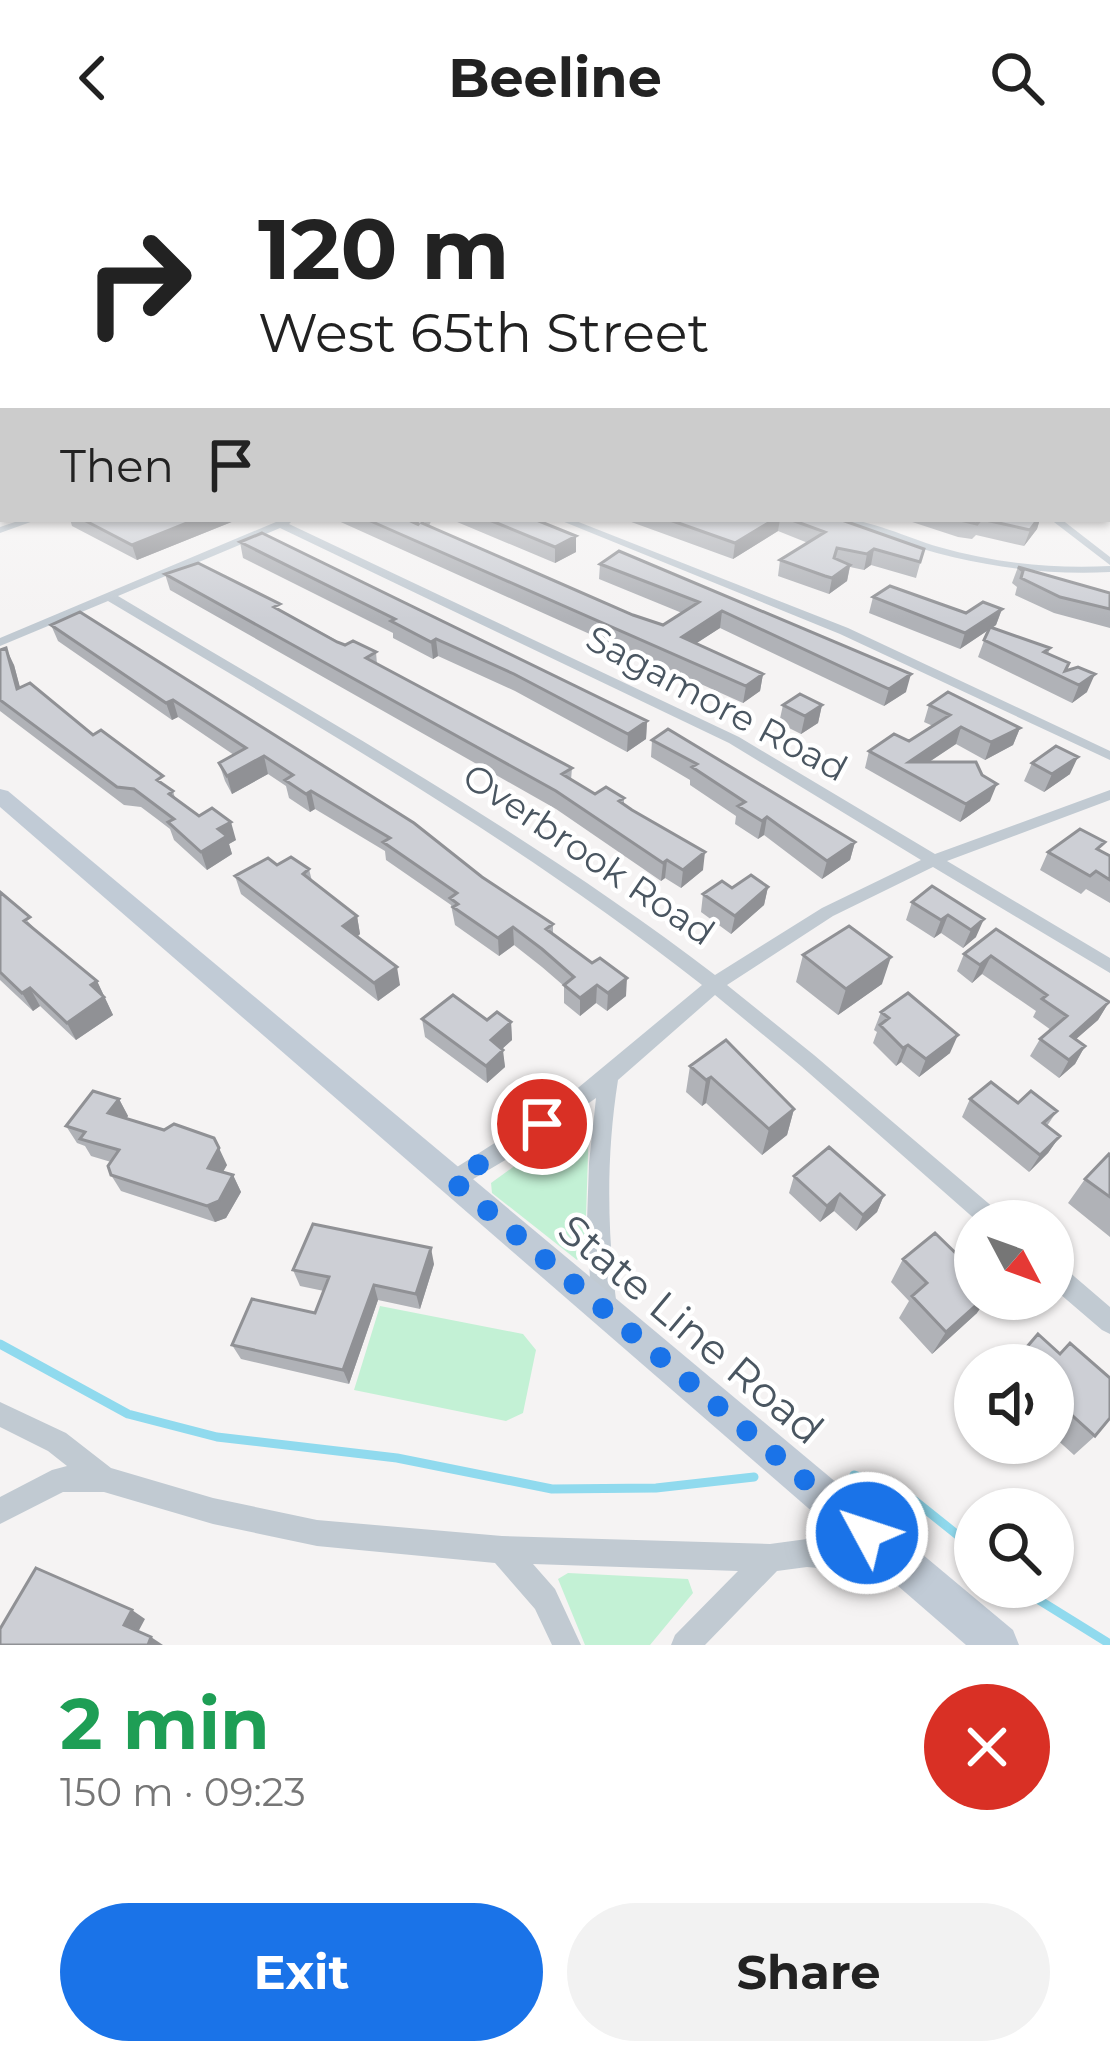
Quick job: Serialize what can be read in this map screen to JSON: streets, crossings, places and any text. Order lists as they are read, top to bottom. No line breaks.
{"streets":{"main road":["State Line Road"],"street":["Sagamore Road","Overbrook Road"]},"north":"bottom right","page":{"header":"Beeline","turn":["120 m","West 65th Street"],"then":"Then","heading":["2 min","150 m · 09:23"],"buttons":["Exit","Share"]}}
